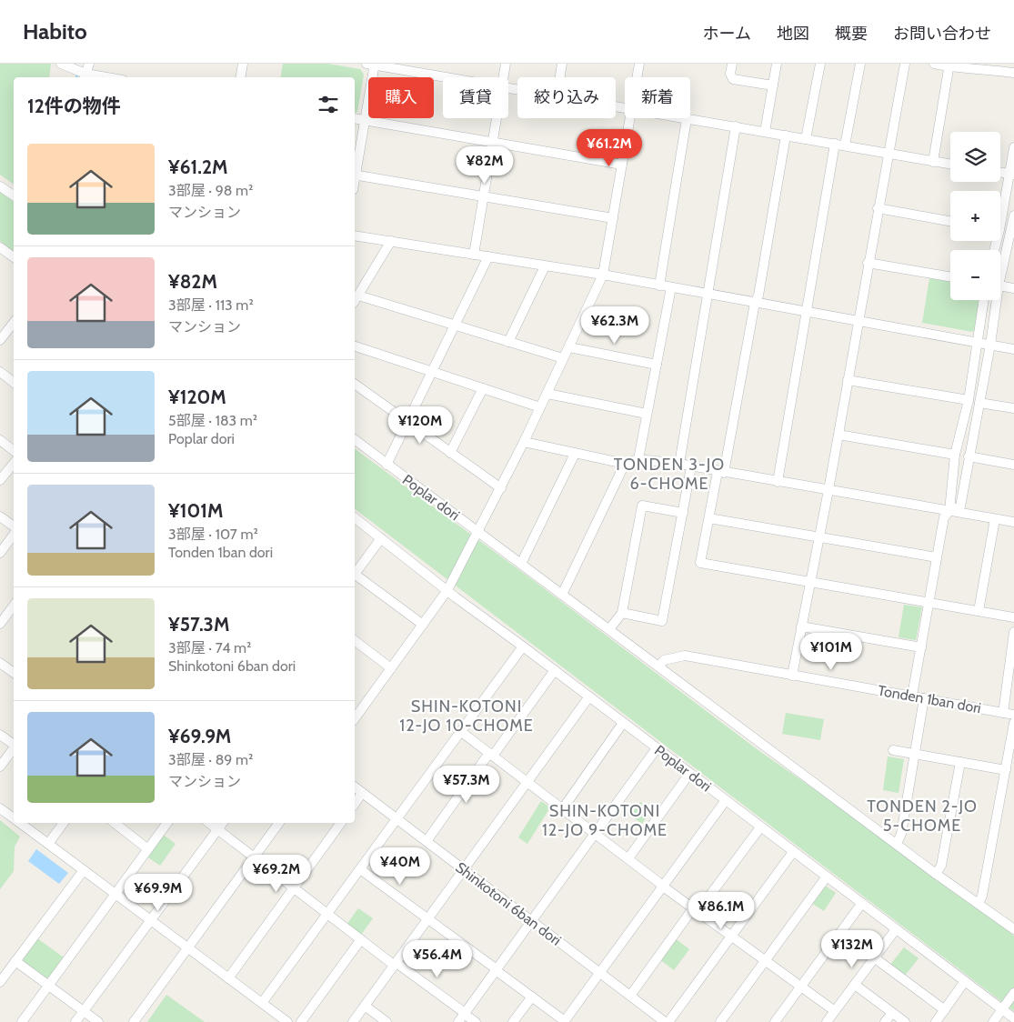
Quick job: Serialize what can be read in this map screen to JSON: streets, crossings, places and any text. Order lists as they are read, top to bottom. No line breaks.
{"streets":{"street":["Poplar dori","Tonden 1ban dori","Shinkotoni 6ban dori"]},"crossings":[["Poplar dori","Tonden 1ban dori"]],"districts":["TONDEN 3-JO 6-CHOME","SHIN-KOTONI 12-JO 10-CHOME","TONDEN 2-JO 5-CHOME","SHIN-KOTONI 12-JO 9-CHOME"],"page":{"header":"Habito","nav":["ホーム","地図","概要","お問い合わせ"],"chip":["購入","賃貸","絞り込み","新着"],"heading":"12件の物件","price":["¥61.2M","¥82M","¥62.3M","¥120M","¥101M","¥57.3M","¥40M","¥69.2M","¥69.9M","¥86.1M","¥132M","¥56.4M"],"map_buttons":["+","−"],"list":[{"name":"¥61.2M","note":"3部屋 · 98 m² · マンション"},{"name":"¥82M","note":"3部屋 · 113 m² · マンション"},{"name":"¥120M","note":"5部屋 · 183 m² · Poplar dori"},{"name":"¥101M","note":"3部屋 · 107 m² · Tonden 1ban dori"},{"name":"¥57.3M","note":"3部屋 · 74 m² · Shinkotoni 6ban dori"},{"name":"¥69.9M","note":"3部屋 · 89 m² · マンション"}]}}
